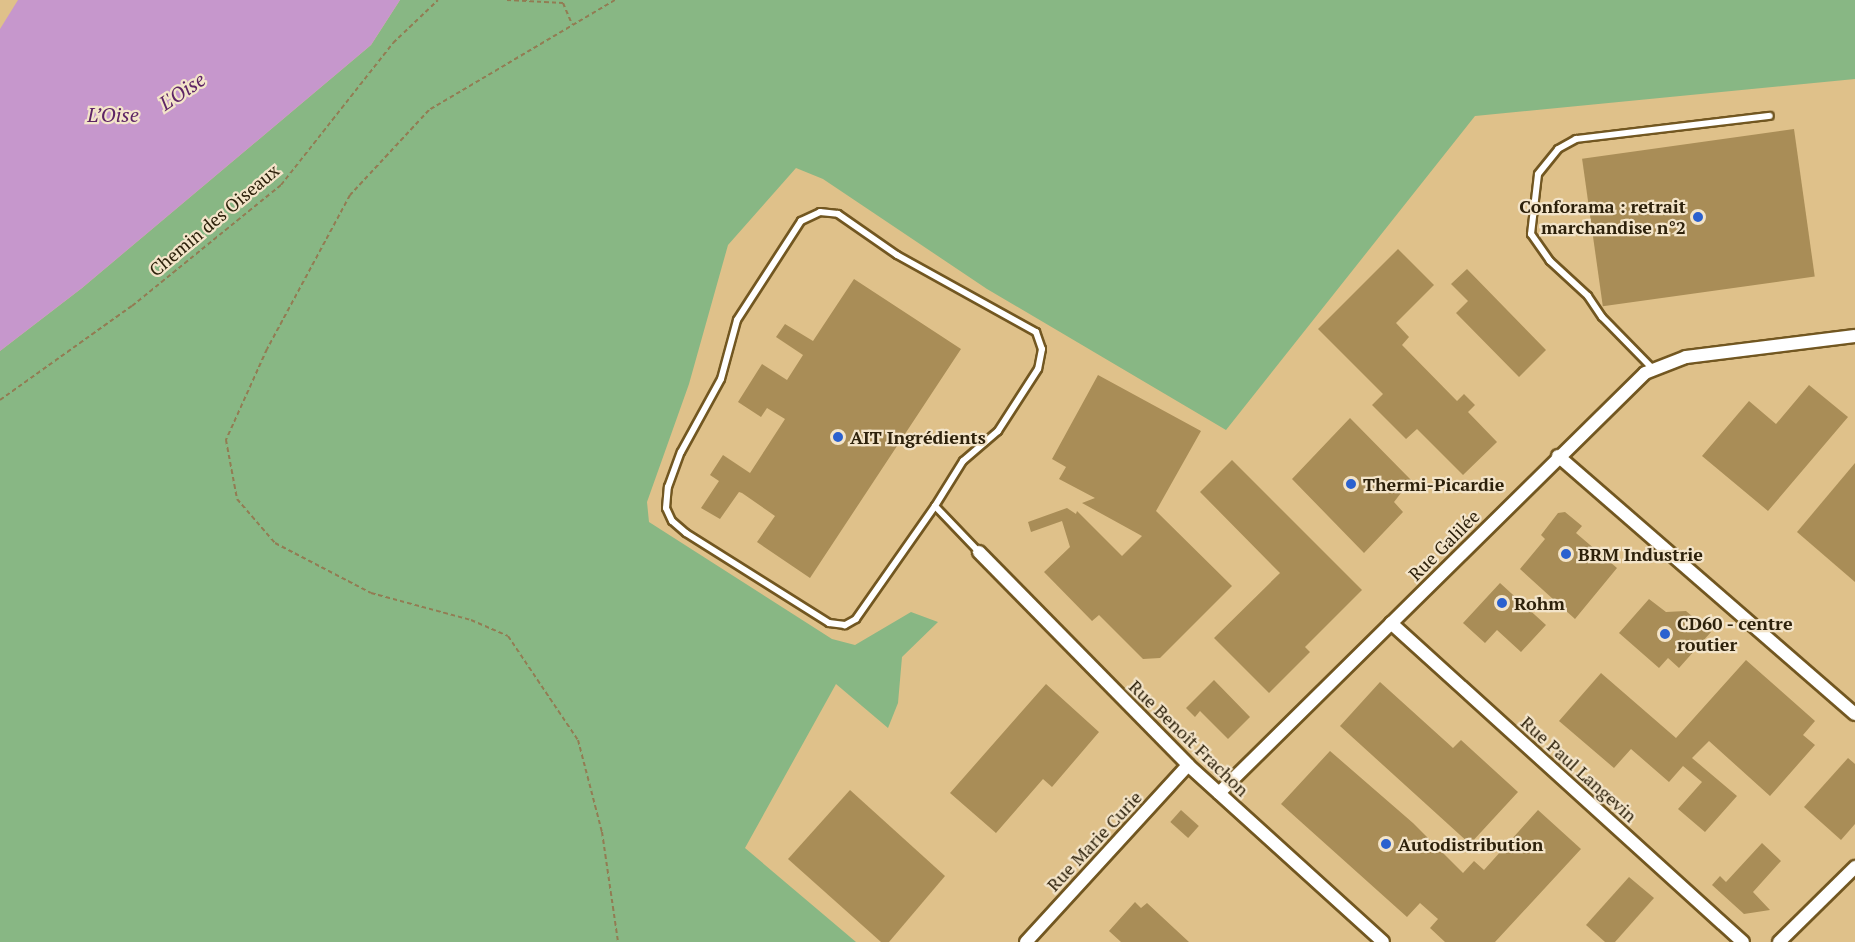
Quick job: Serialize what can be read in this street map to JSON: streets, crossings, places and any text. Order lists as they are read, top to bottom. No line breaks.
{"streets":{"street":["Rue Galilée","Rue Benoît Frachon","Rue Paul Langevin","Rue Marie Curie"],"path":["Chemin des Oiseaux"]},"crossings":[["Rue Galilée","Rue Benoît Frachon"],["Rue Galilée","Rue Paul Langevin"],["Rue Benoît Frachon","Rue Marie Curie"]],"water":["L'Oise","L’Oise"],"places":["Conforama : retrait marchandise n°2","AIT Ingrédients","Thermi-Picardie","BRM Industrie","Rohm","CD60 - centre routier","Autodistribution"]}
